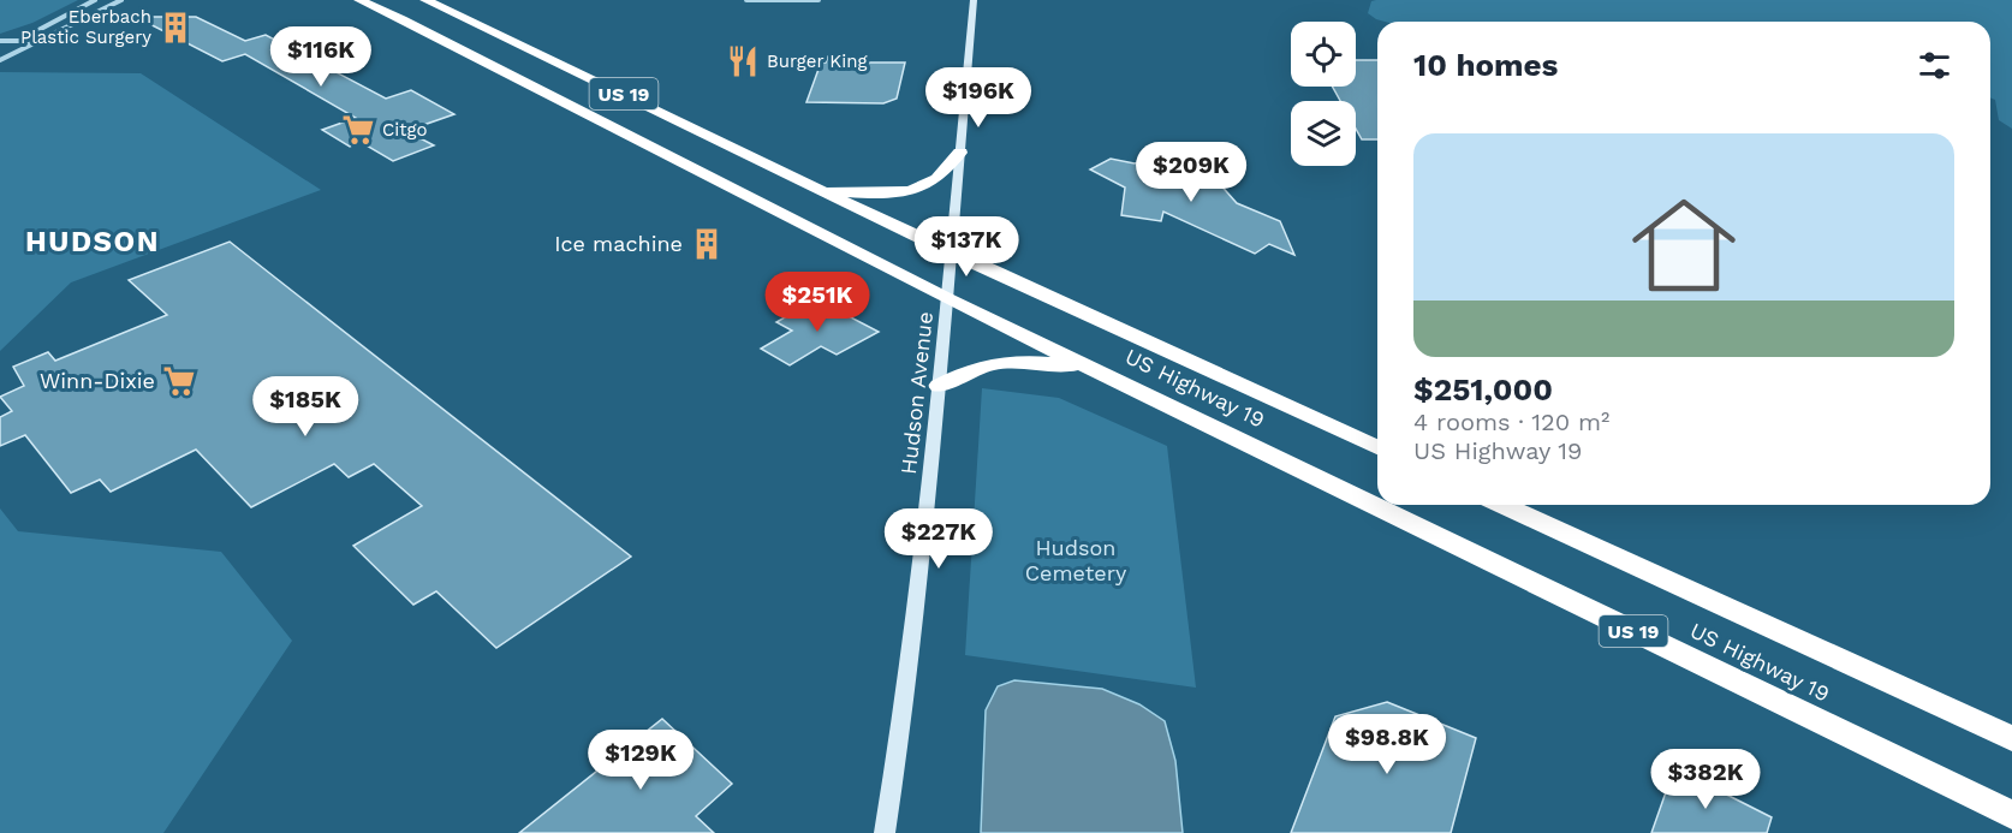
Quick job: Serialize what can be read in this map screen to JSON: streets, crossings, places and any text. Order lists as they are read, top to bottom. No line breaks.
{"streets":{"highway":["US 19","US Highway 19"],"street":["Hudson Avenue"]},"crossings":[["US Highway 19","Hudson Avenue"]],"districts":["HUDSON"],"parks":["Hudson Cemetery"],"places":{"building":["Eberbach Plastic Surgery","Ice machine"],"restaurant":["Burger King"],"supermarket":["Citgo","Winn-Dixie"]},"page":{"heading":"10 homes","price":["$116K","$196K","$209K","$137K","$251K","$185K","$227K","$98.8K","$129K","$382K"],"list":[{"name":"$251,000","note":"4 rooms · 120 m² · US Highway 19"}]}}
